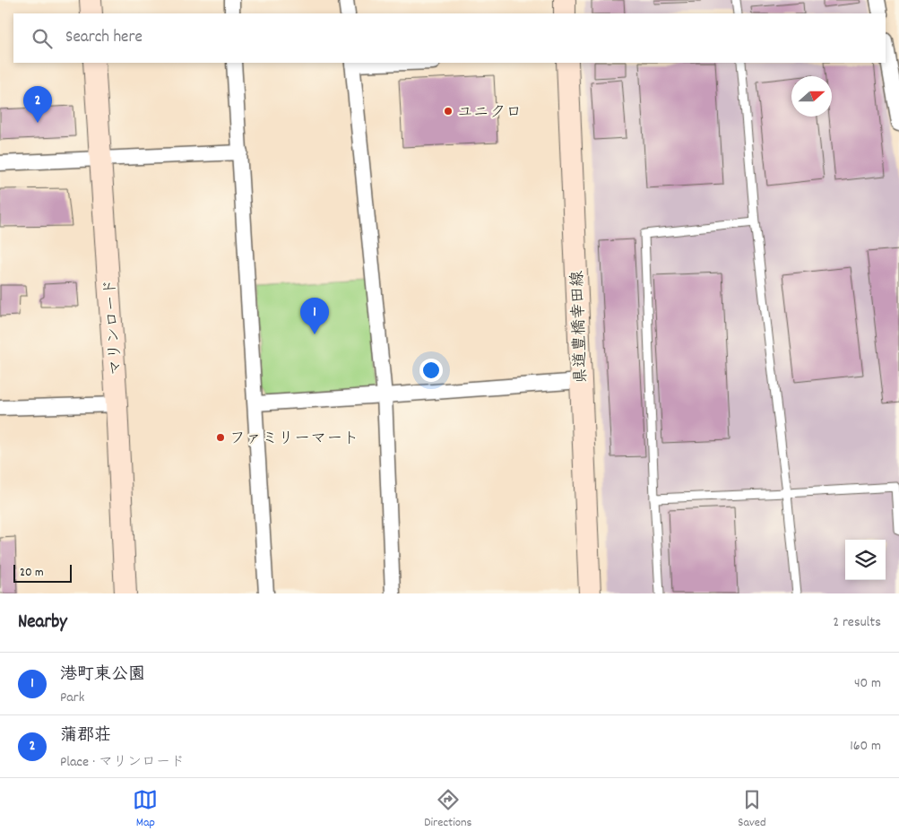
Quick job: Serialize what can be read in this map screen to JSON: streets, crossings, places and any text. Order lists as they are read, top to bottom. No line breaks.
{"streets":{"street":["マリンロード","県道豊橋幸田線"]},"places":["ユニクロ","ファミリーマート"],"scale_bar":"20 m","north":"right","page":{"search":"Search here","pins":["2","1"],"scale":"20 m","heading":["Nearby","2 results"],"list":[{"mark":"1","name":"港町東公園","note":"Park","value":"40 m"},{"mark":"2","name":"蒲郡荘","note":"Place · マリンロード","value":"160 m"}],"nav":["Map","Directions","Saved"]}}
